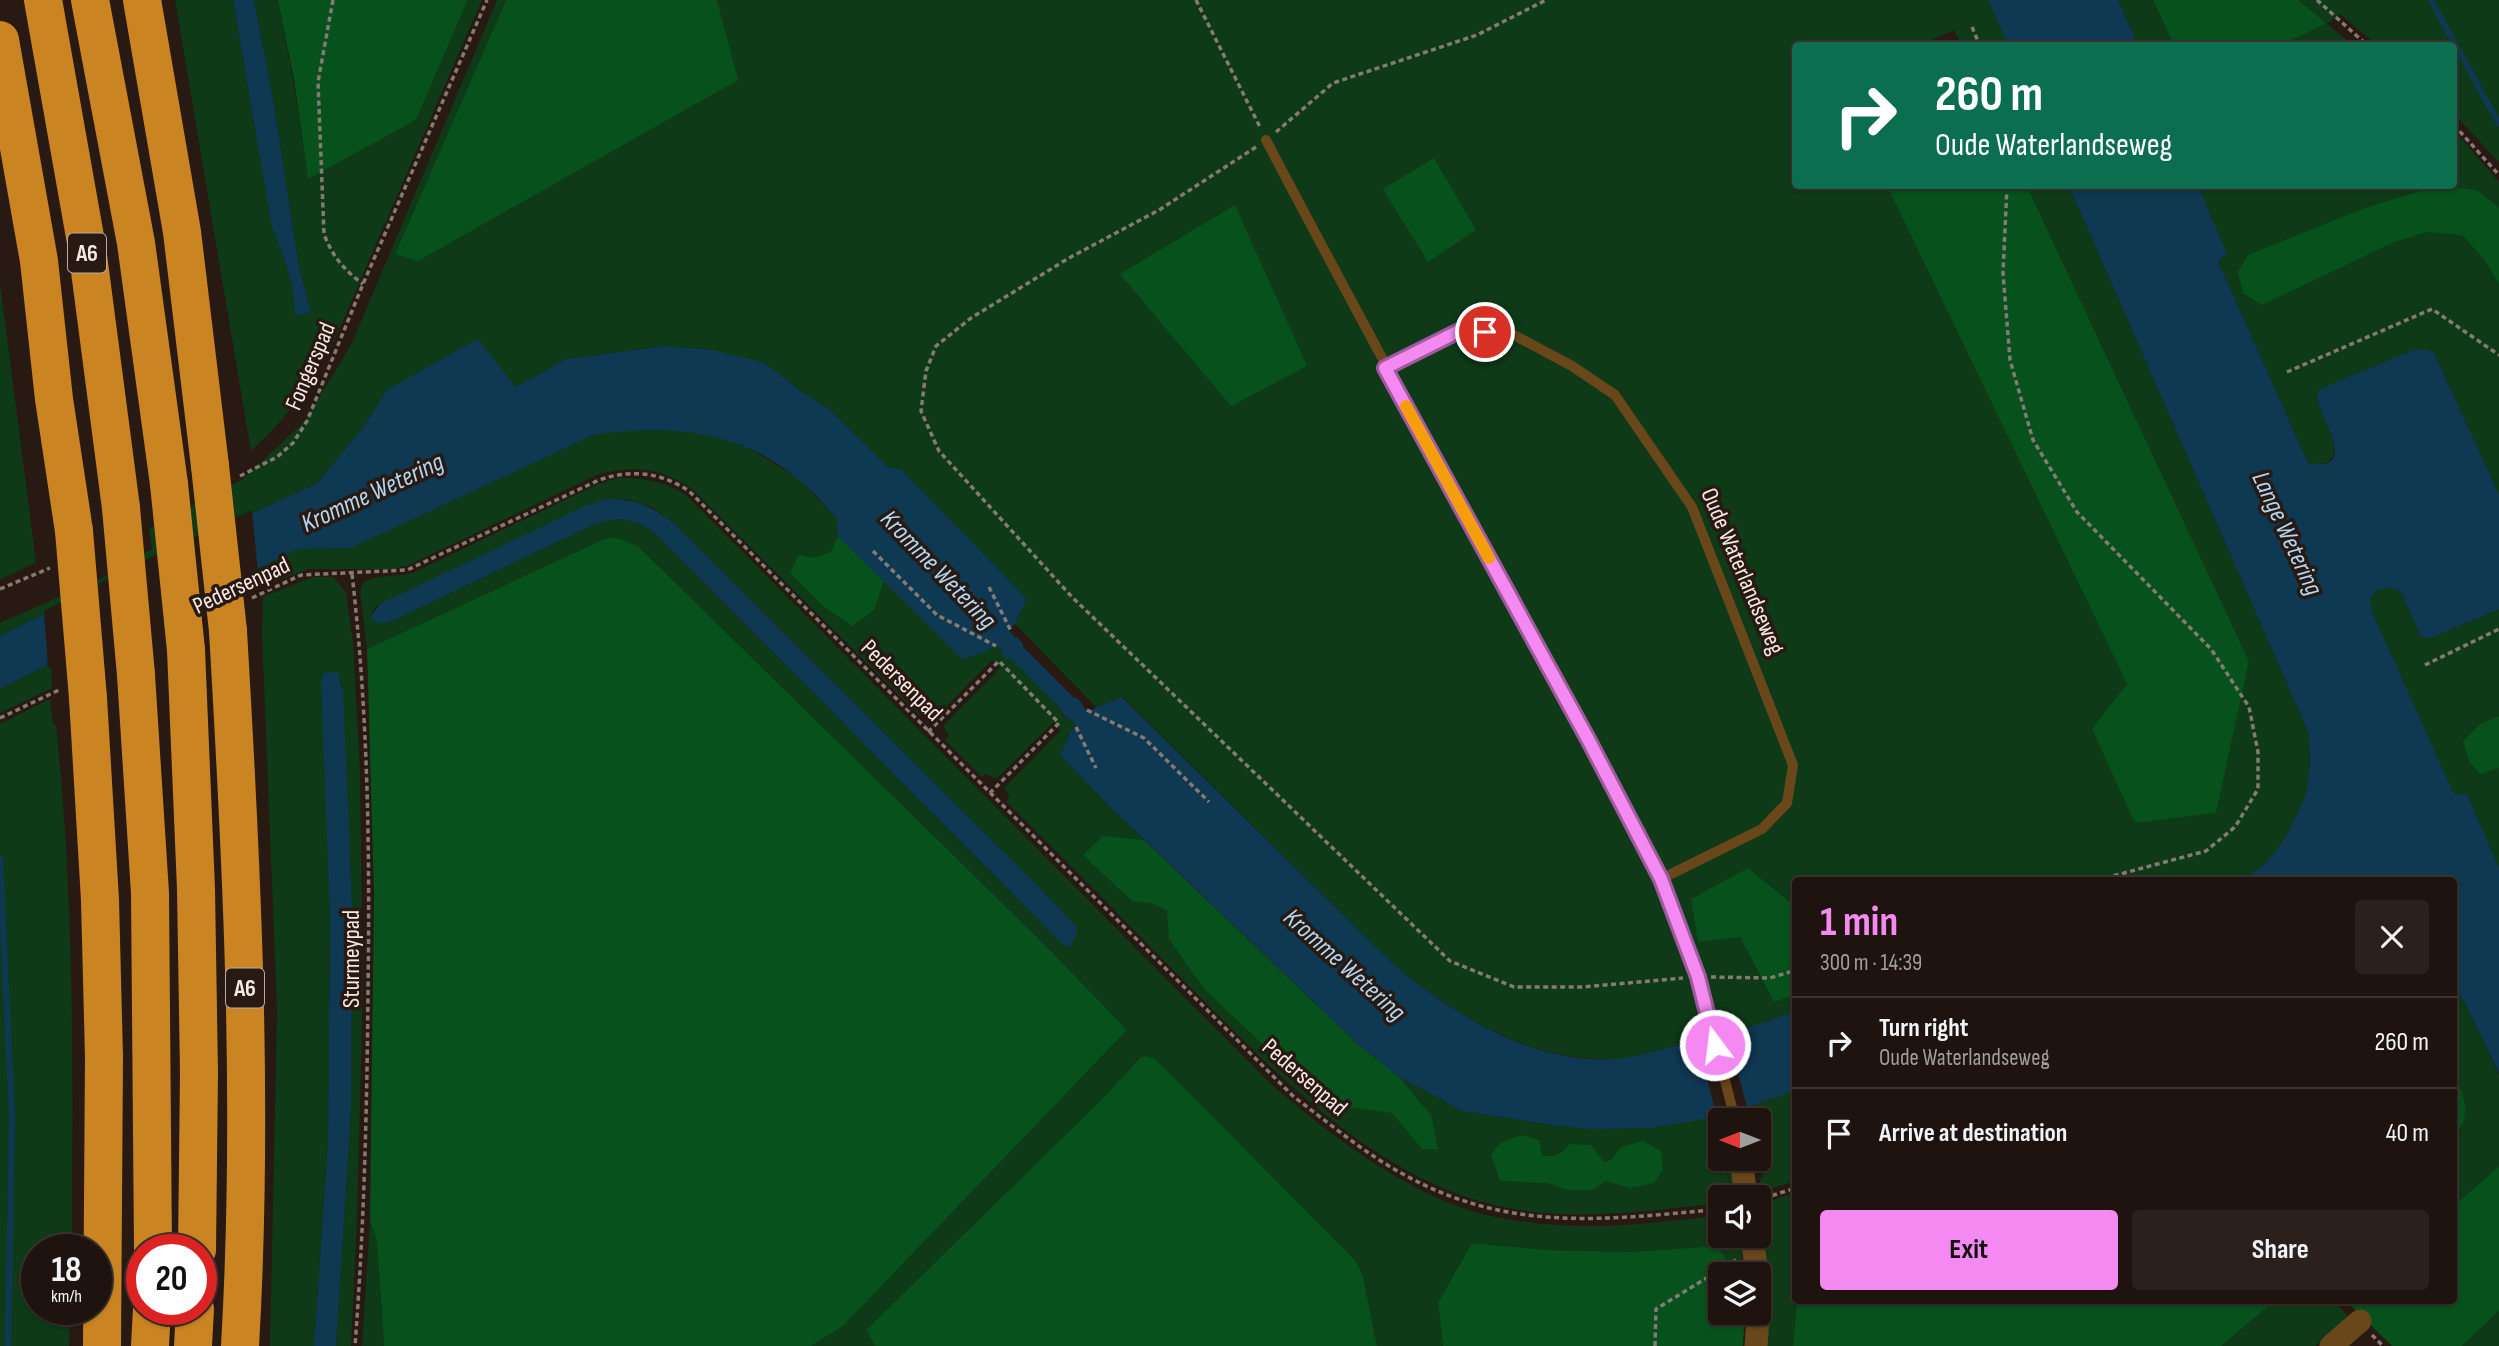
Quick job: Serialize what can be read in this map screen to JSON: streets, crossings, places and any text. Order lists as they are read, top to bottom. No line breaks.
{"streets":{"highway":["A6"],"lane":["Oude Waterlandseweg"],"path":["Fongerspad","Pedersenpad","Sturmeypad"]},"crossings":[["A6","Fongerspad"],["Pedersenpad","Sturmeypad"]],"water":["Kromme Wetering","Lange Wetering"],"north":"left","page":{"turn":["260 m","Oude Waterlandseweg"],"heading":["1 min","300 m · 14:39"],"list":[{"name":"Turn right","note":"Oude Waterlandseweg","value":"260 m"},{"name":"Arrive at destination","value":"40 m"}],"buttons":["Exit","Share"],"speed":"18 km/h","limit":"20"}}
